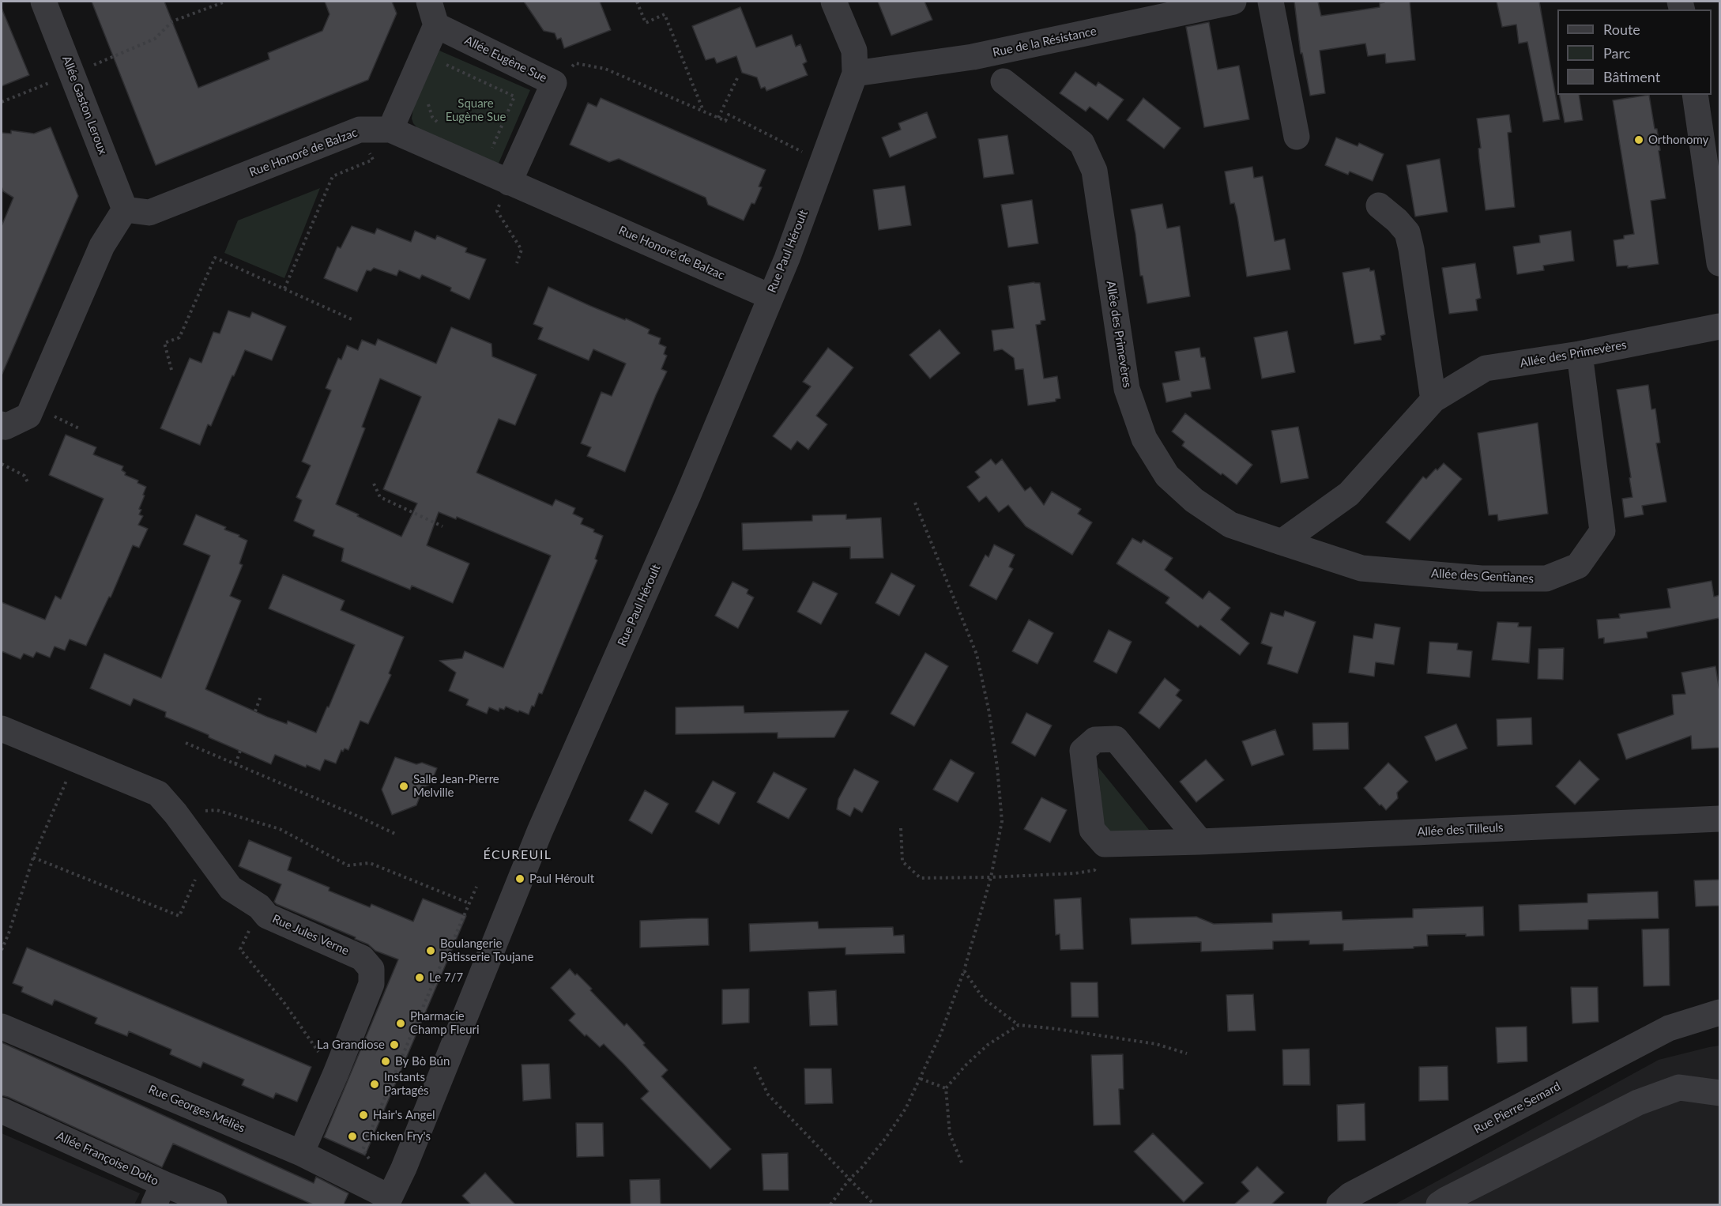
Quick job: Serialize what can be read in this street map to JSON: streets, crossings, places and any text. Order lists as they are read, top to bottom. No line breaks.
{"streets":{"street":["Rue de la Résistance","Allée Eugène Sue","Allée Gaston Leroux","Rue Honoré de Balzac","Rue Paul Héroult","Allée des Primevères","Allée des Gentianes","Allée des Tilleuls","Rue Jules Verne","Rue Pierre Semard","Rue Georges Méliès","Allée Françoise Dolto"]},"crossings":[["Rue de la Résistance","Rue Paul Héroult"],["Allée Eugène Sue","Rue Honoré de Balzac"],["Allée Gaston Leroux","Rue Honoré de Balzac"],["Rue Honoré de Balzac","Rue Paul Héroult"],["Rue Paul Héroult","Rue Georges Méliès"],["Allée des Primevères","Allée des Gentianes"],["Rue Jules Verne","Rue Georges Méliès"]],"districts":["ÉCUREUIL"],"parks":["Square Eugène Sue"],"places":["Orthonomy","Salle Jean-Pierre Melville","Paul Héroult","Boulangerie Pâtisserie Toujane","Le 7/7","Pharmacie Champ Fleuri","La Grandiose","By Bò Bún","Instants Partagés","Hair's Angel","Chicken Fry's"],"legend":["Route","Parc","Bâtiment"]}
